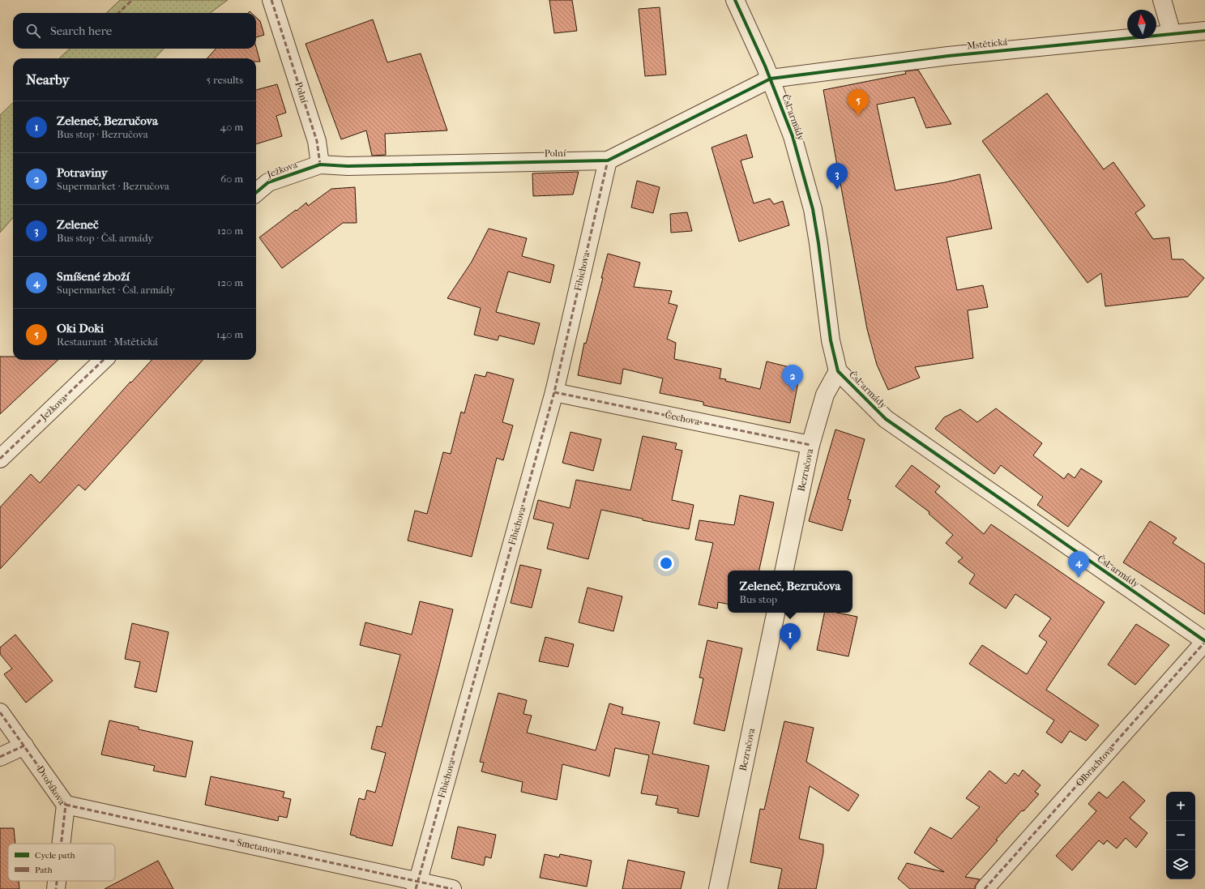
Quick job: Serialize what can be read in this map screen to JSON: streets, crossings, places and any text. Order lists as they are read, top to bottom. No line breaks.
{"streets":{"street":["Mstětická","Polní","Čsl. armády","Ježkova","Fibichova","Čechova","Bezručova","Olbrachtova","Dvořákova","Smetanova"]},"crossings":[["Mstětická","Polní"],["Mstětická","Čsl. armády"],["Polní","Čsl. armády"],["Polní","Ježkova"],["Polní","Fibichova"],["Čsl. armády","Bezručova"],["Čsl. armády","Olbrachtova"],["Fibichova","Čechova"],["Fibichova","Smetanova"],["Čechova","Bezručova"],["Dvořákova","Smetanova"]],"legend":["Cycle path","Path"],"north":"top","page":{"search":"Search here","heading":["Nearby","5 results"],"pins":["5","3","2","4","1"],"list":[{"mark":"1","name":"Zeleneč, Bezručova","note":"Bus stop · Bezručova","value":"40 m"},{"mark":"2","name":"Potraviny","note":"Supermarket · Bezručova","value":"60 m"},{"mark":"3","name":"Zeleneč","note":"Bus stop · Čsl. armády","value":"120 m"},{"mark":"4","name":"Smíšené zboží","note":"Supermarket · Čsl. armády","value":"120 m"},{"mark":"5","name":"Oki Doki","note":"Restaurant · Mstětická","value":"140 m"}],"popup":["Zeleneč, Bezručova","Bus stop"],"map_buttons":["+","−"]}}
